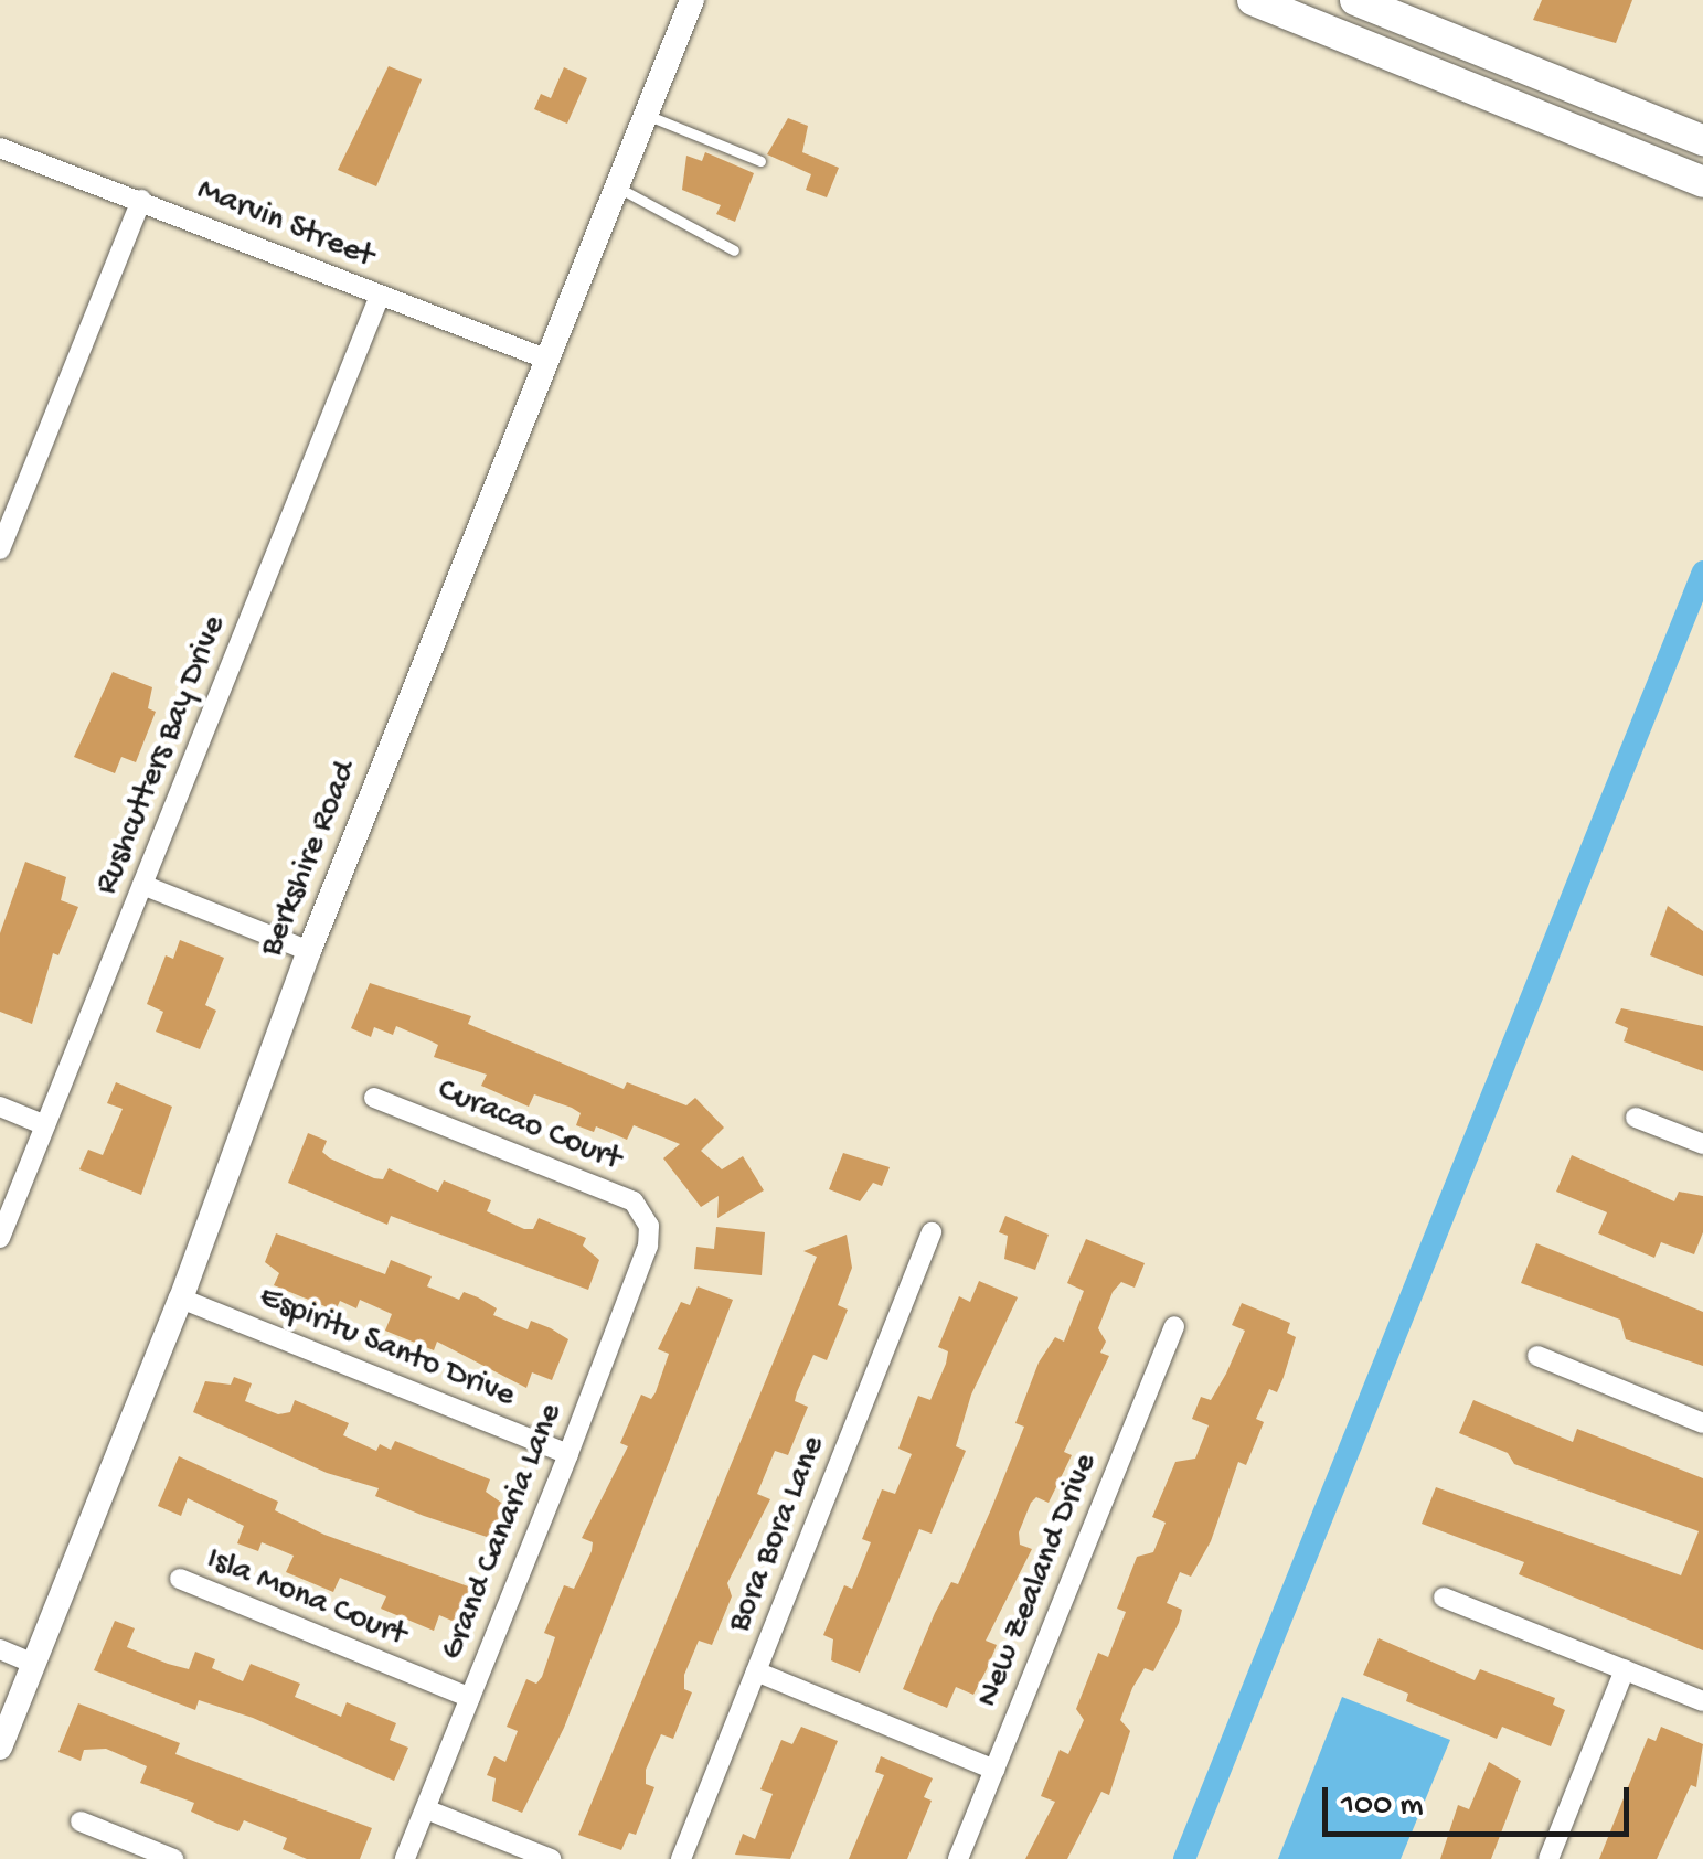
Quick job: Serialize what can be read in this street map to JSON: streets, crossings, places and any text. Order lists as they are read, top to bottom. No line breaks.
{"streets":{"street":["Marvin Street","Rushcutters Bay Drive","Berkshire Road","Curacao Court","Espiritu Santo Drive","Grand Canaria Lane","Bora Bora Lane","New Zealand Drive","Isla Mona Court"]},"crossings":[["Marvin Street","Rushcutters Bay Drive"],["Marvin Street","Berkshire Road"],["Berkshire Road","Espiritu Santo Drive"],["Curacao Court","Grand Canaria Lane"],["Espiritu Santo Drive","Grand Canaria Lane"],["Grand Canaria Lane","Isla Mona Court"]],"scale_bar":"100 m"}
